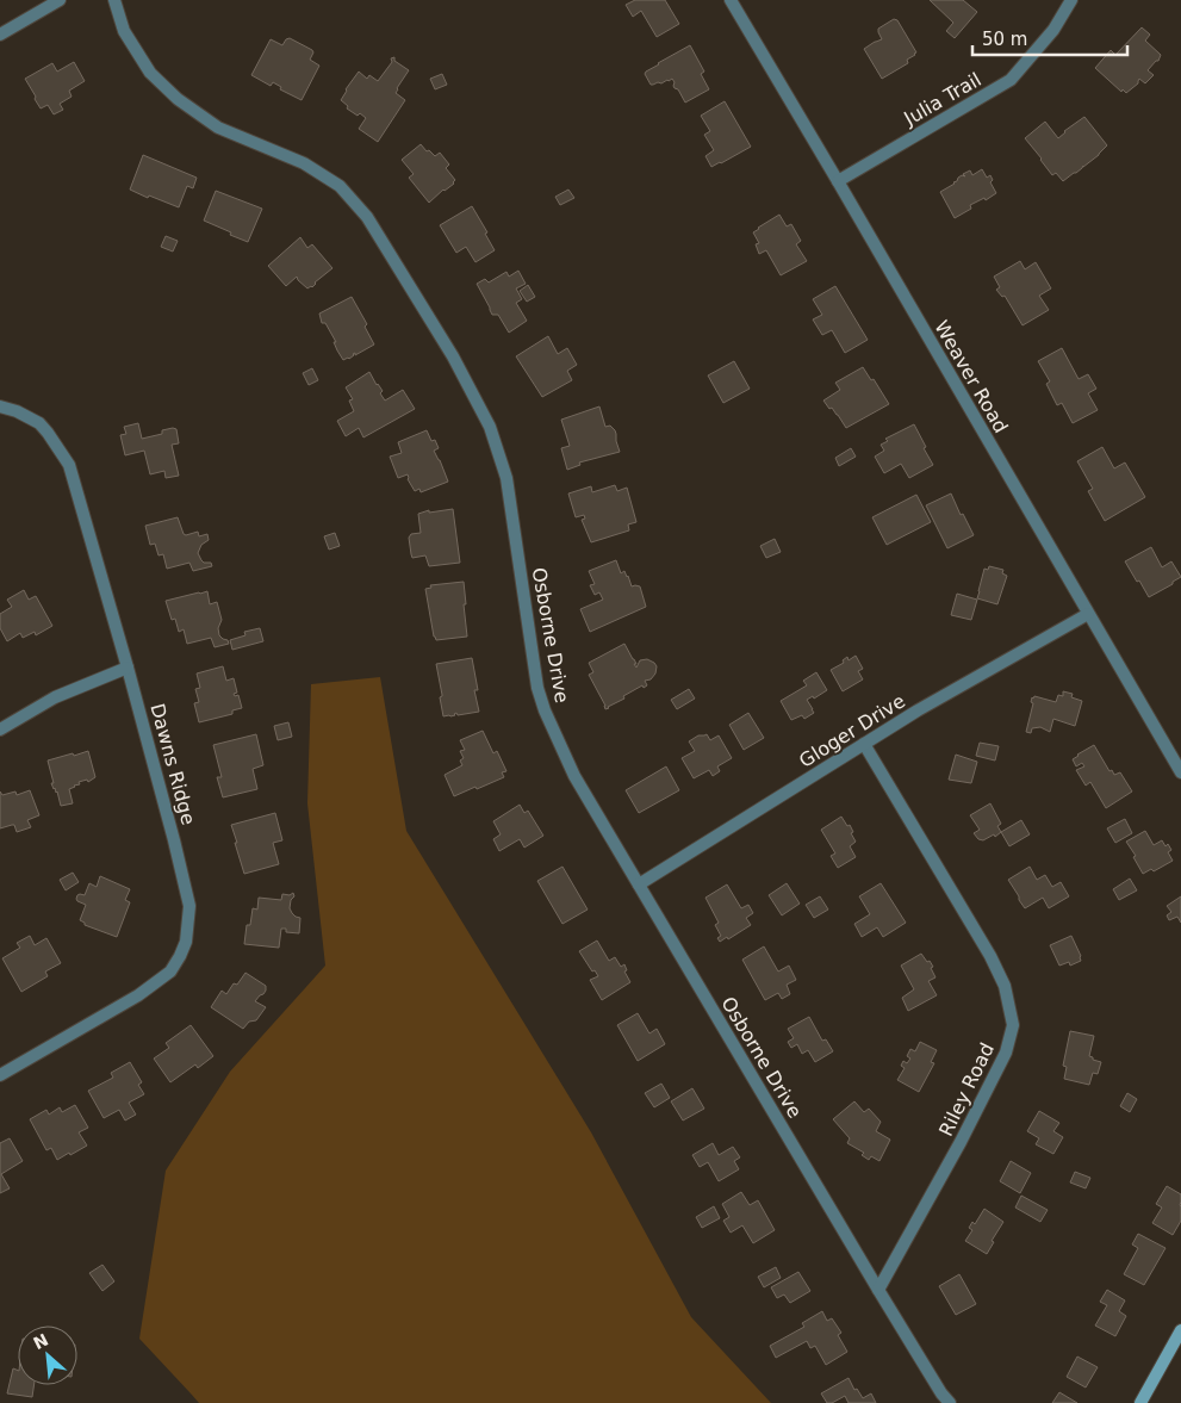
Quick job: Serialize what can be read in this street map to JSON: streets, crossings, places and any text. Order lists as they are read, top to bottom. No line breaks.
{"streets":{"street":["Julia Trail","Weaver Road","Osborne Drive","Gloger Drive","Dawns Ridge","Riley Road"]},"crossings":[["Julia Trail","Weaver Road"],["Weaver Road","Gloger Drive"],["Osborne Drive","Gloger Drive"],["Osborne Drive","Riley Road"],["Gloger Drive","Riley Road"]],"scale_bar":"50 m","north":"top left"}
